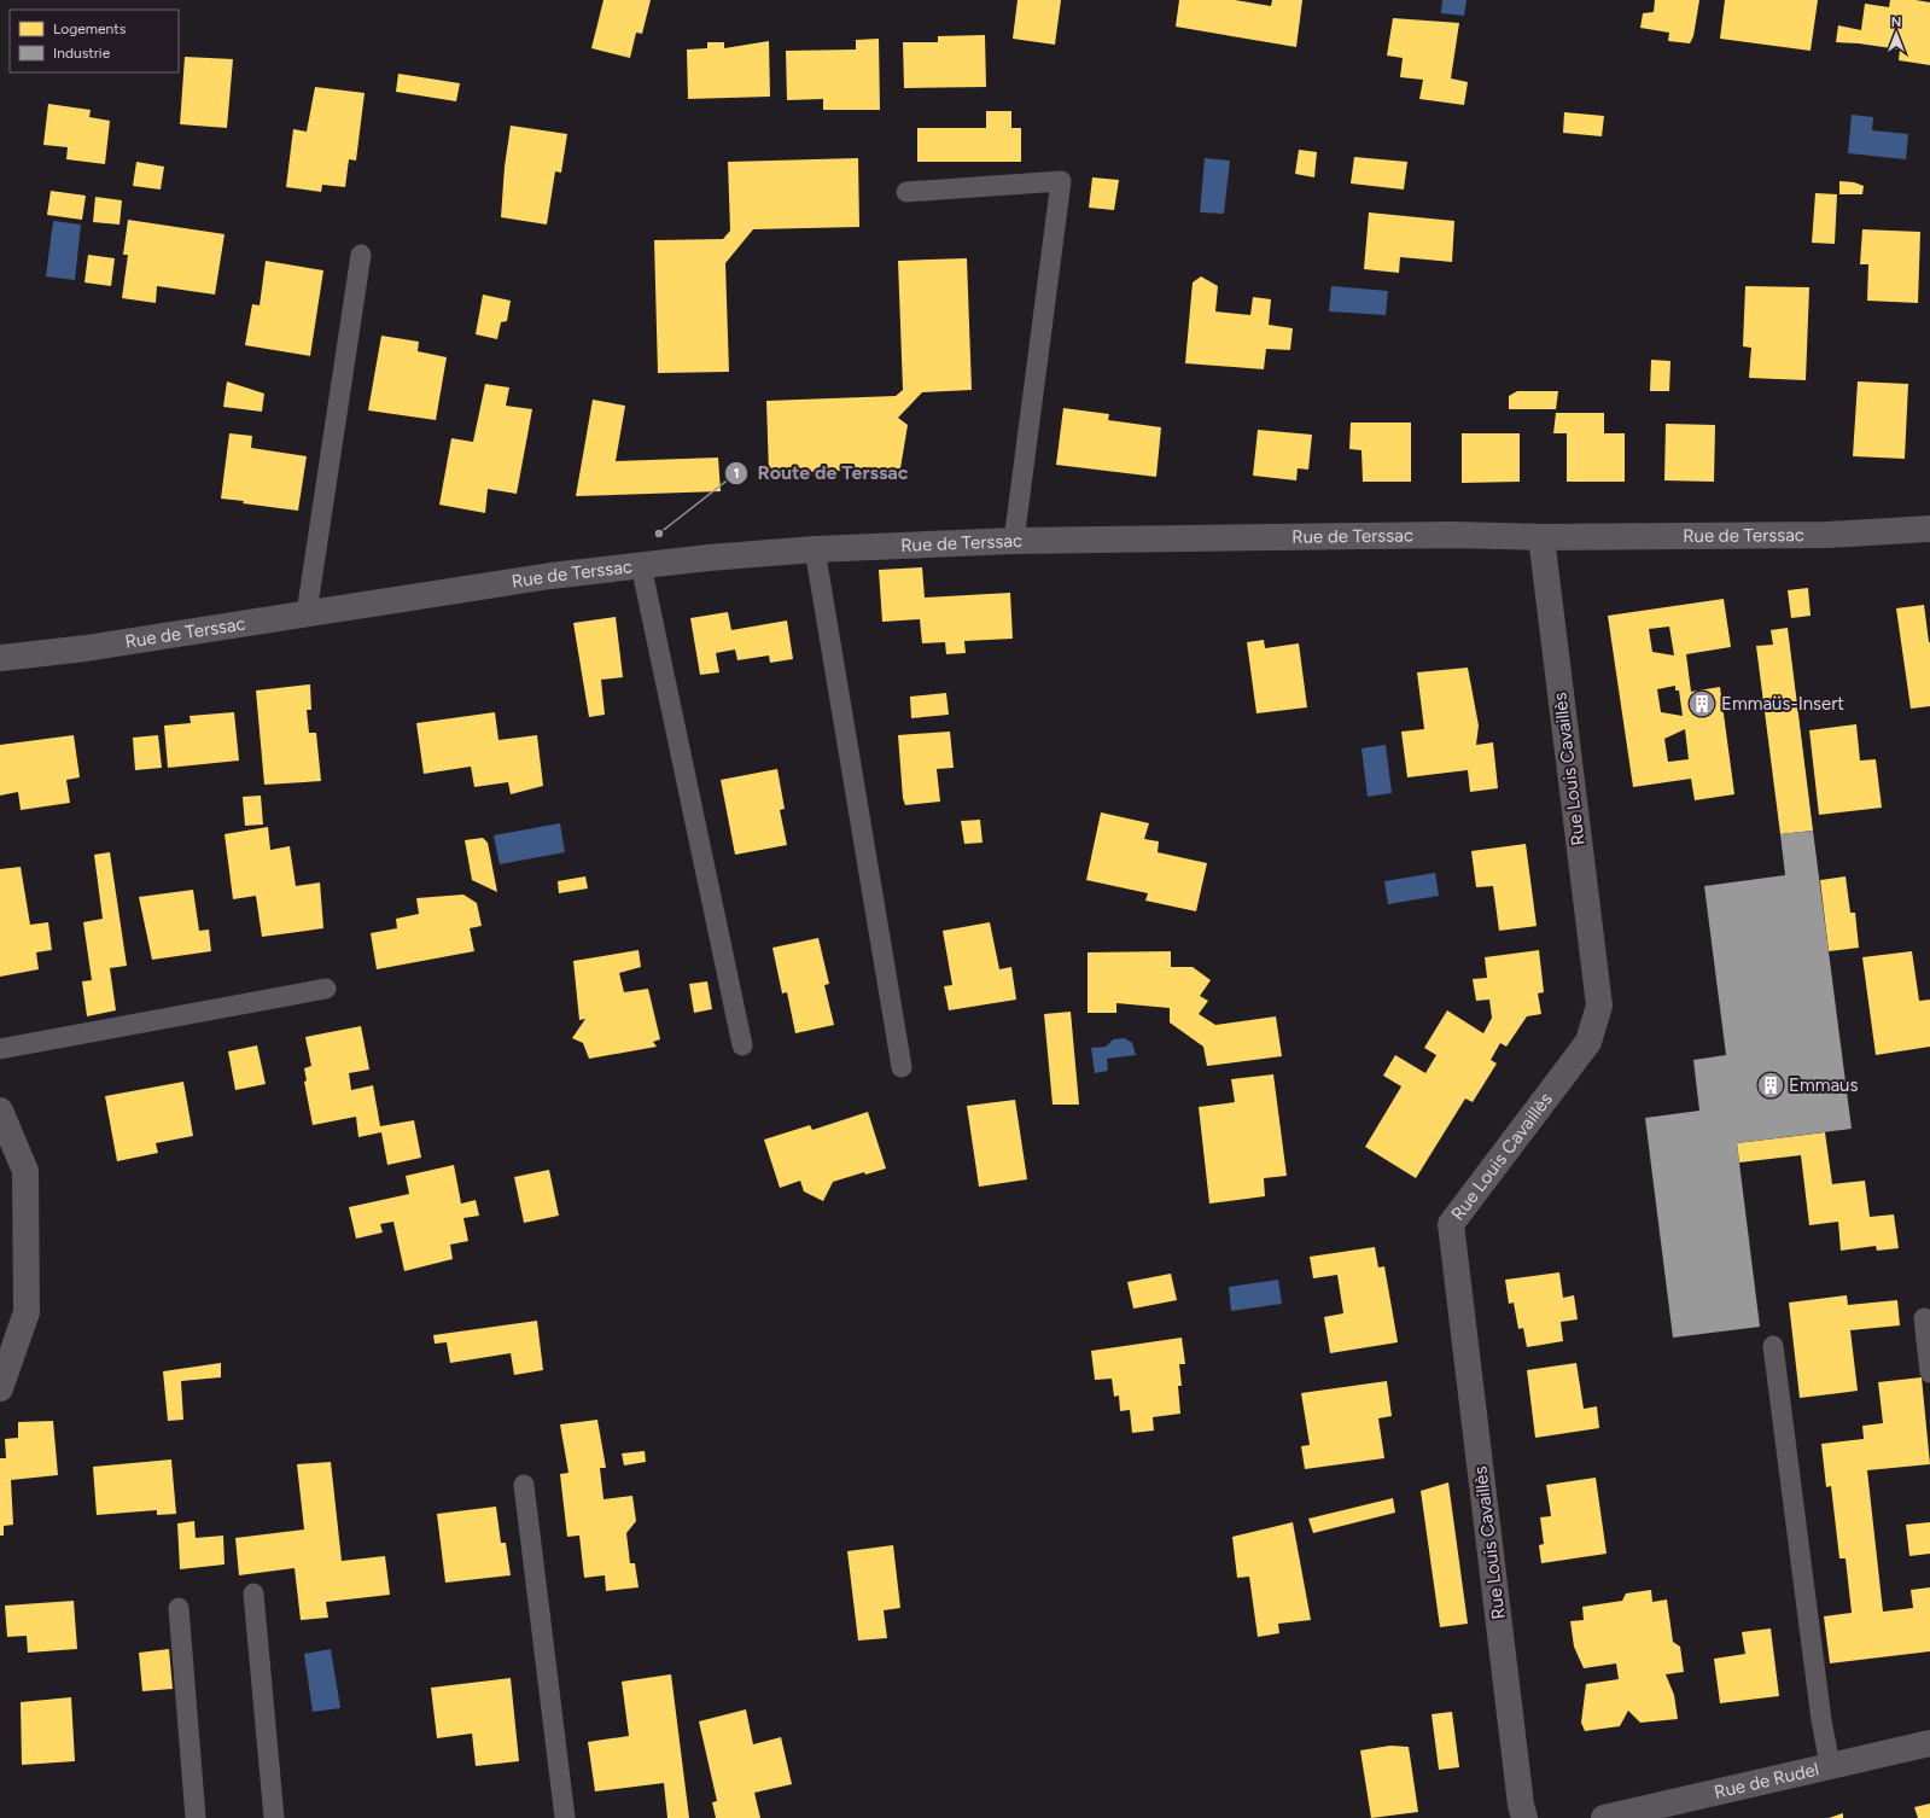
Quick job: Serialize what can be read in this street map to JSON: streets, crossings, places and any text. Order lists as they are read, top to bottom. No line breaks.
{"streets":{"street":["Rue de Terssac","Rue Louis Cavaillès","Rue de Rudel"]},"crossings":[["Rue de Terssac","Rue Louis Cavaillès"]],"places":{"other":["Route de Terssac"],"building":["Emmaüs-Insert","Emmaus"]},"legend":["Logements","Industrie"],"north":"top"}
